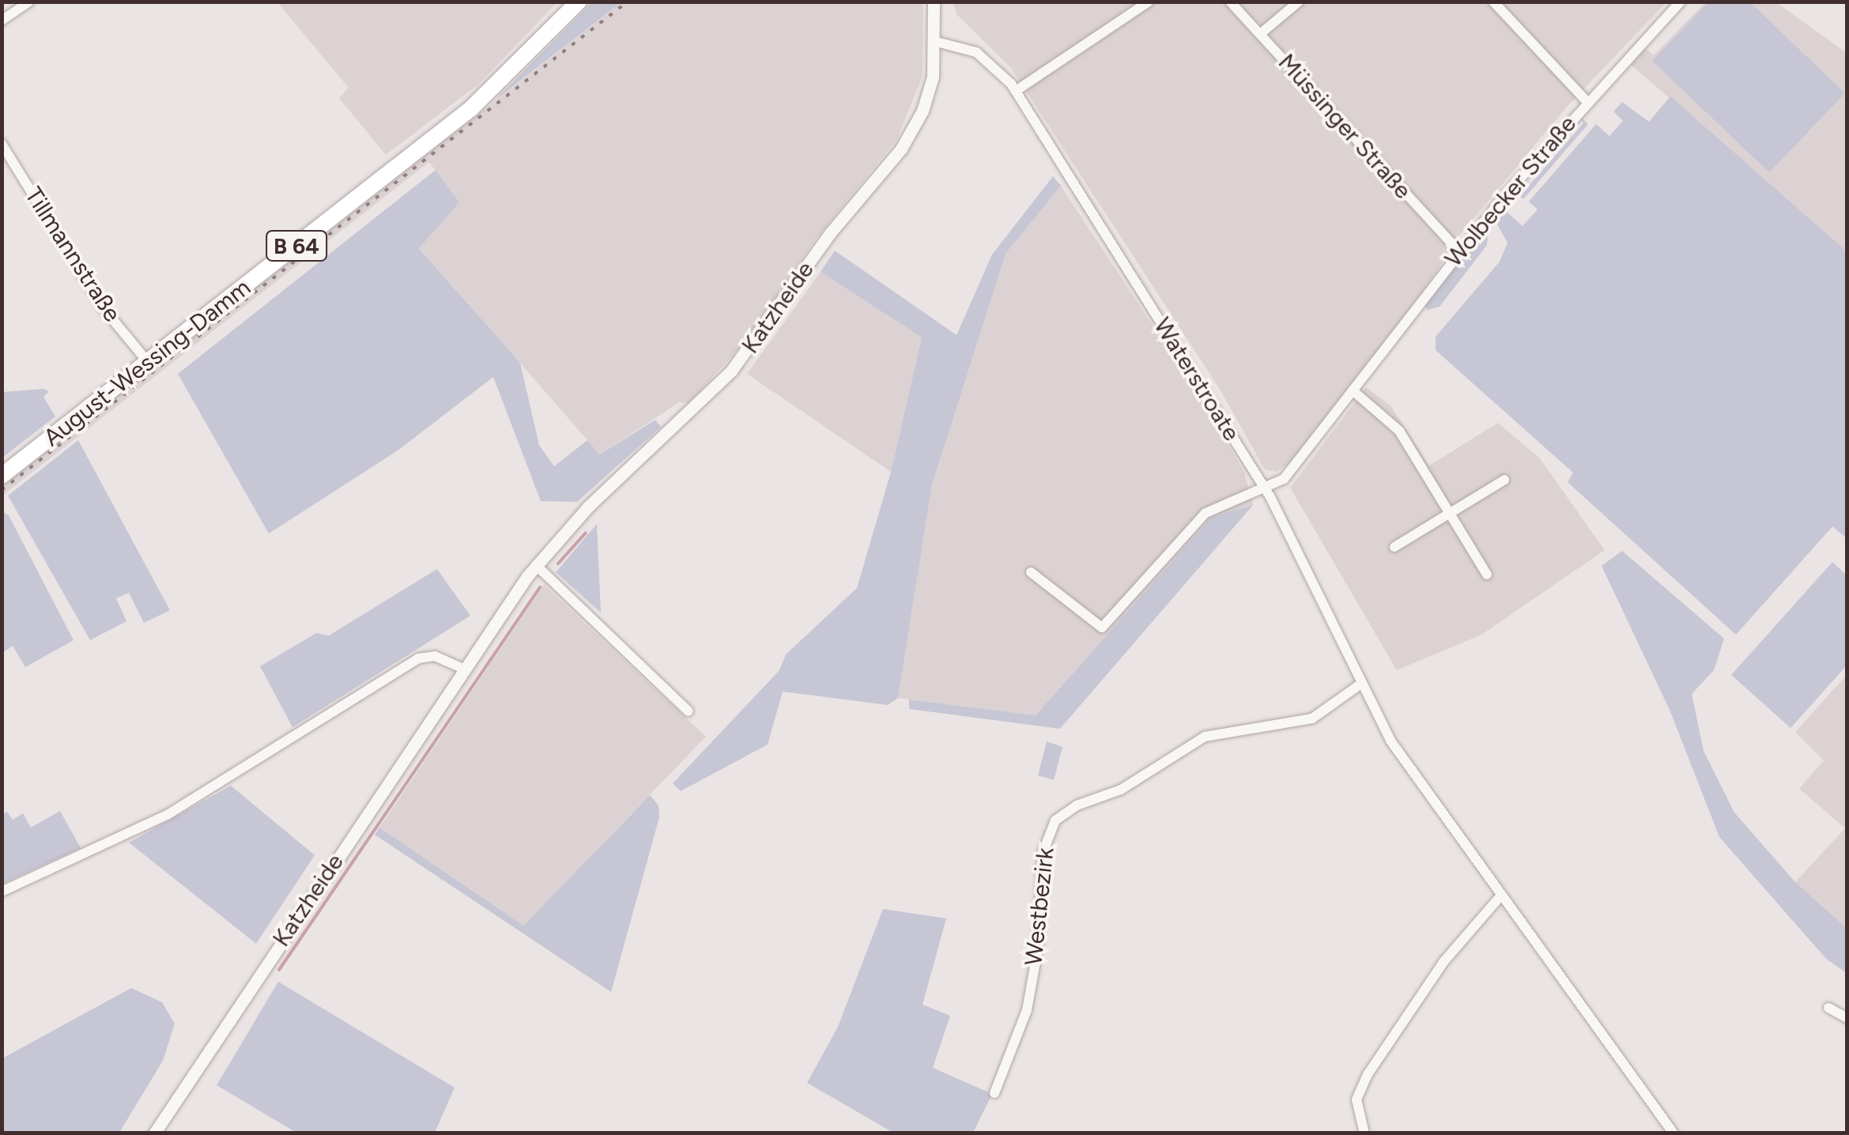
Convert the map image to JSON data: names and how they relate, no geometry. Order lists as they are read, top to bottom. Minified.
{"streets":{"main road":["B 64","August-Wessing-Damm"],"street":["Müssinger Straße","Wolbecker Straße","Tillmannstraße","Katzheide","Waterstroate","Westbezirk"]},"crossings":[["Müssinger Straße","Wolbecker Straße"],["Wolbecker Straße","Waterstroate"],["Tillmannstraße","August-Wessing-Damm"],["Katzheide","Waterstroate"]]}
